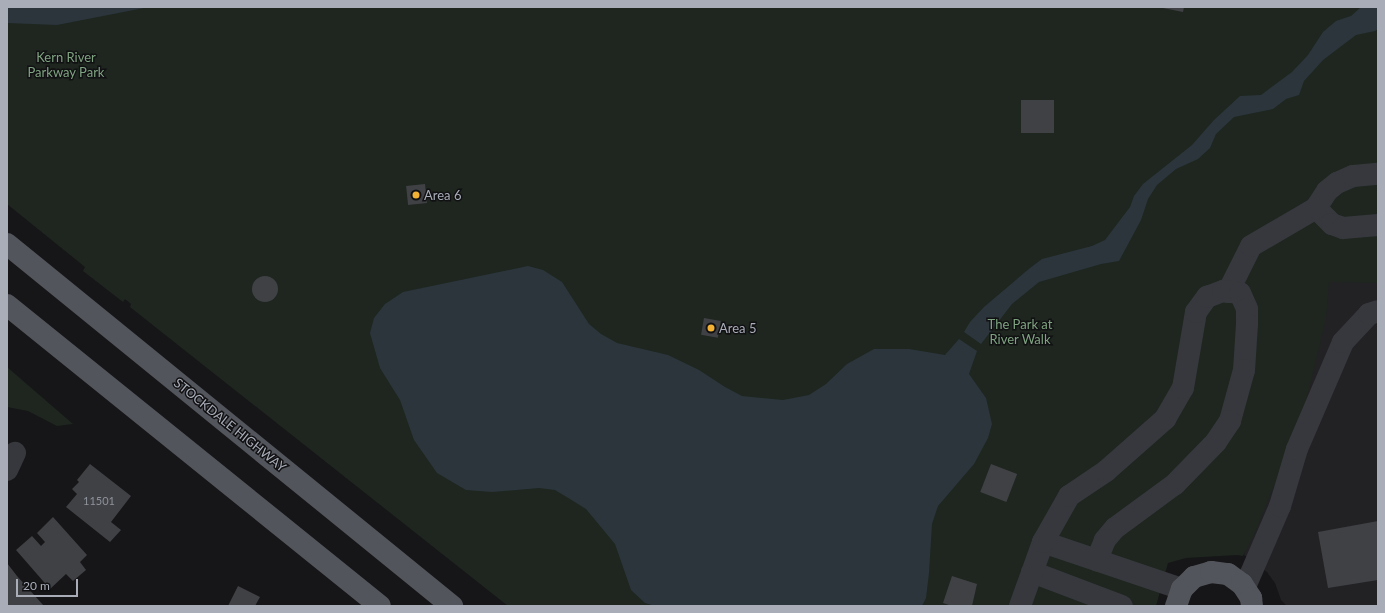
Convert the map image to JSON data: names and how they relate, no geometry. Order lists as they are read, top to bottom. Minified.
{"streets":{"main road":["STOCKDALE HIGHWAY"]},"parks":["Kern River Parkway Park","The Park at River Walk"],"places":["Area 6","Area 5"],"house_numbers":["11501"],"scale_bar":"20 m"}
